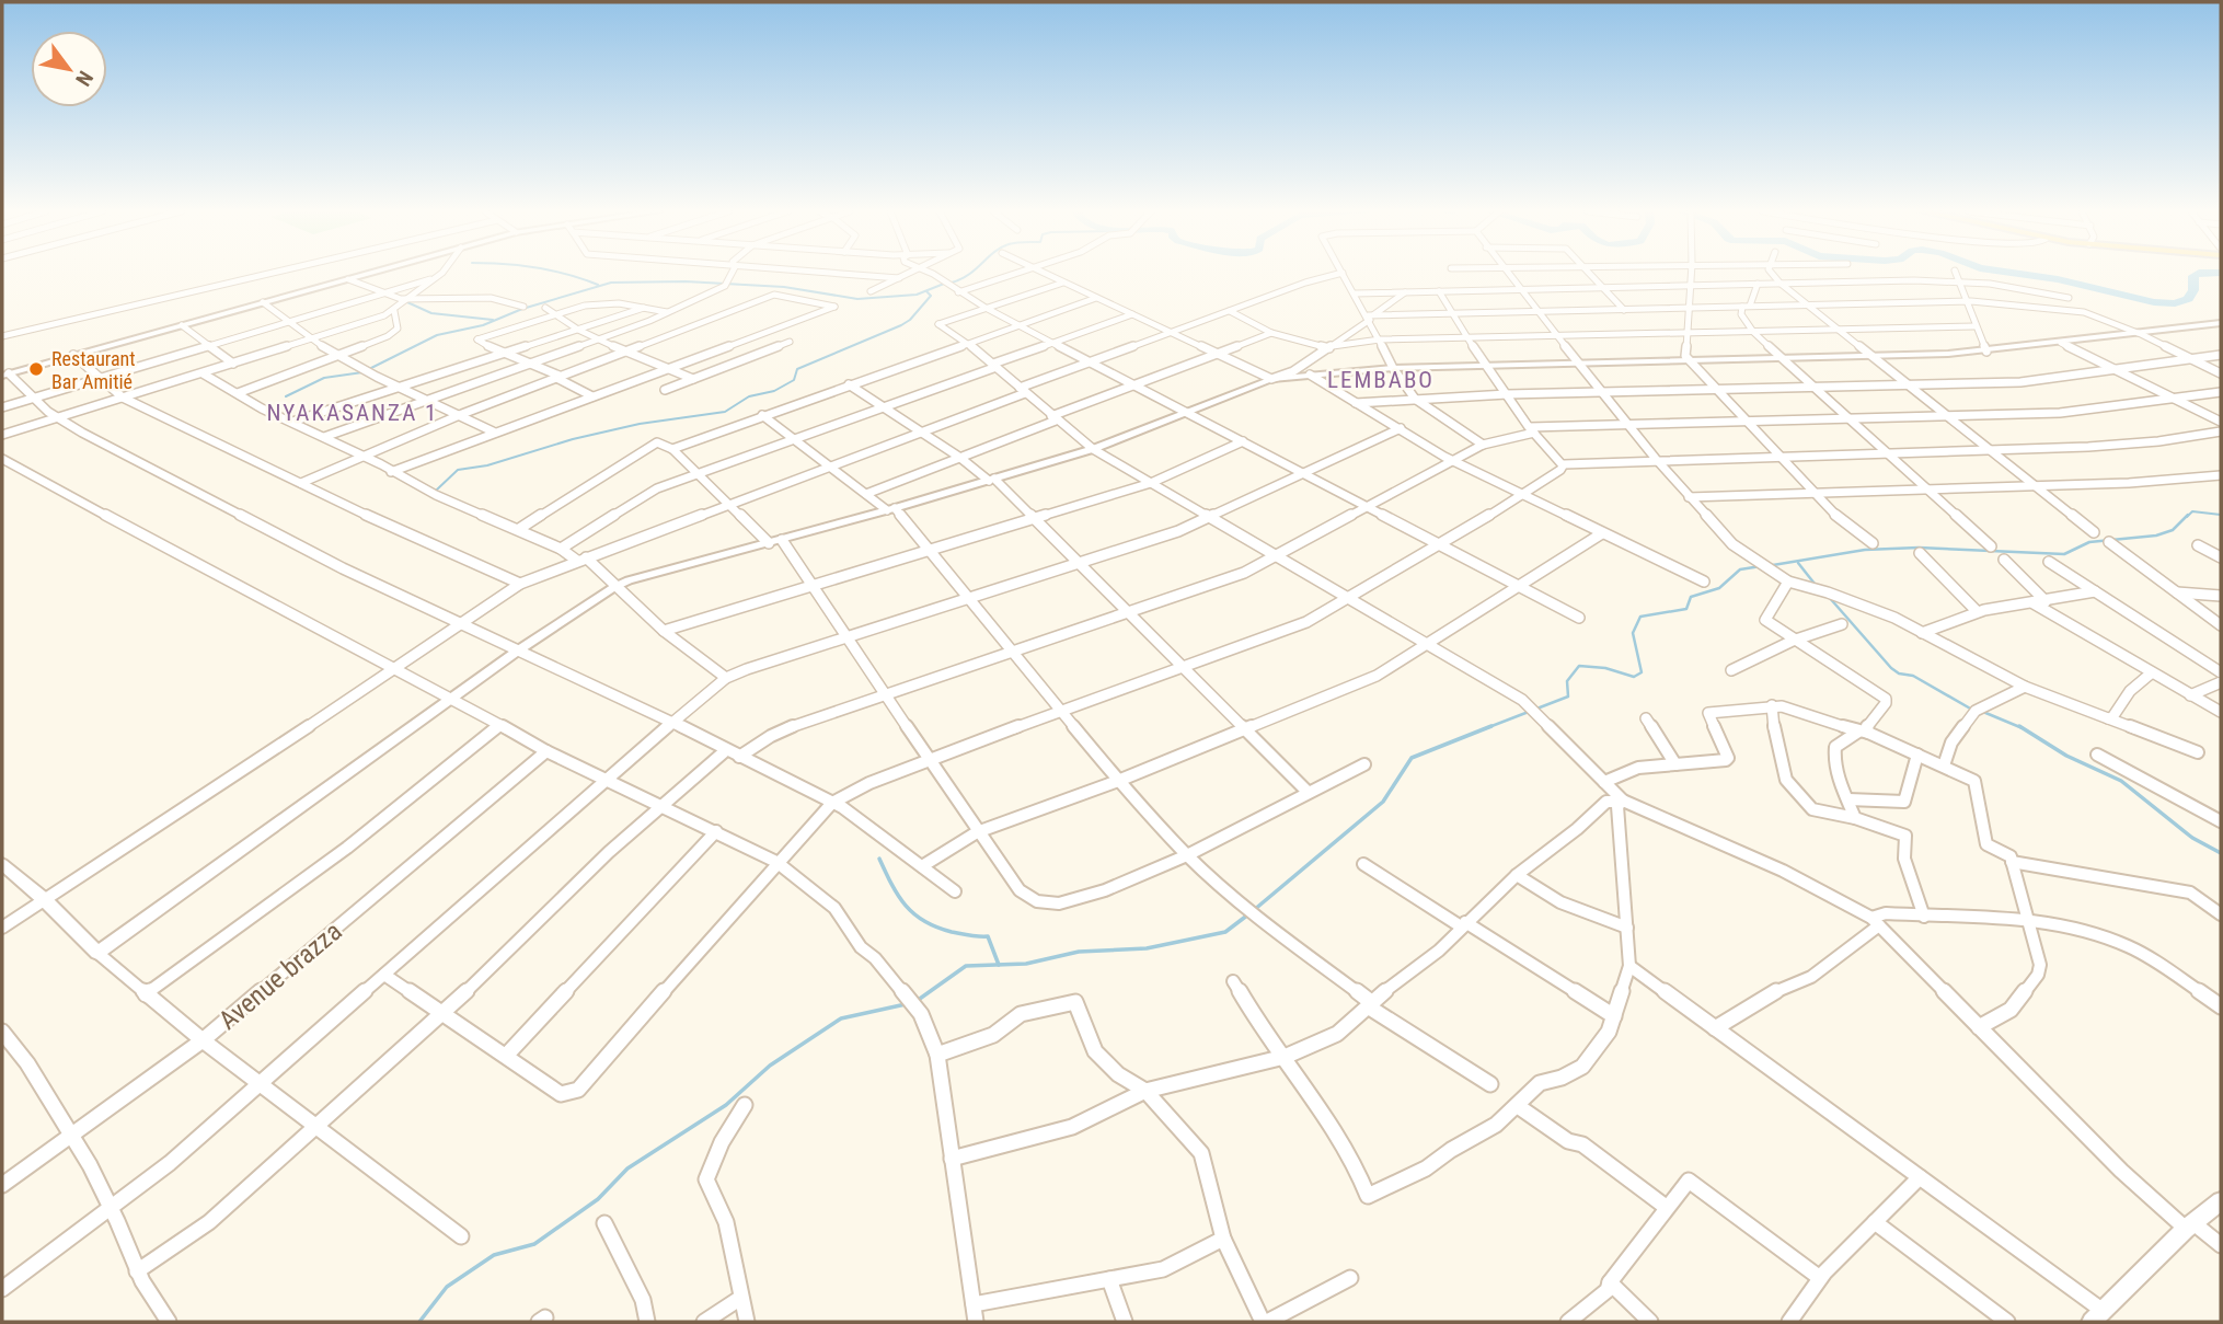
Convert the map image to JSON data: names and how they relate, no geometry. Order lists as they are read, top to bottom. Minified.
{"streets":{"street":["Avenue brazza"]},"districts":["LEMBABO","NYAKASANZA 1"],"places":["Restaurant Bar Amitié"],"north":"bottom right"}
